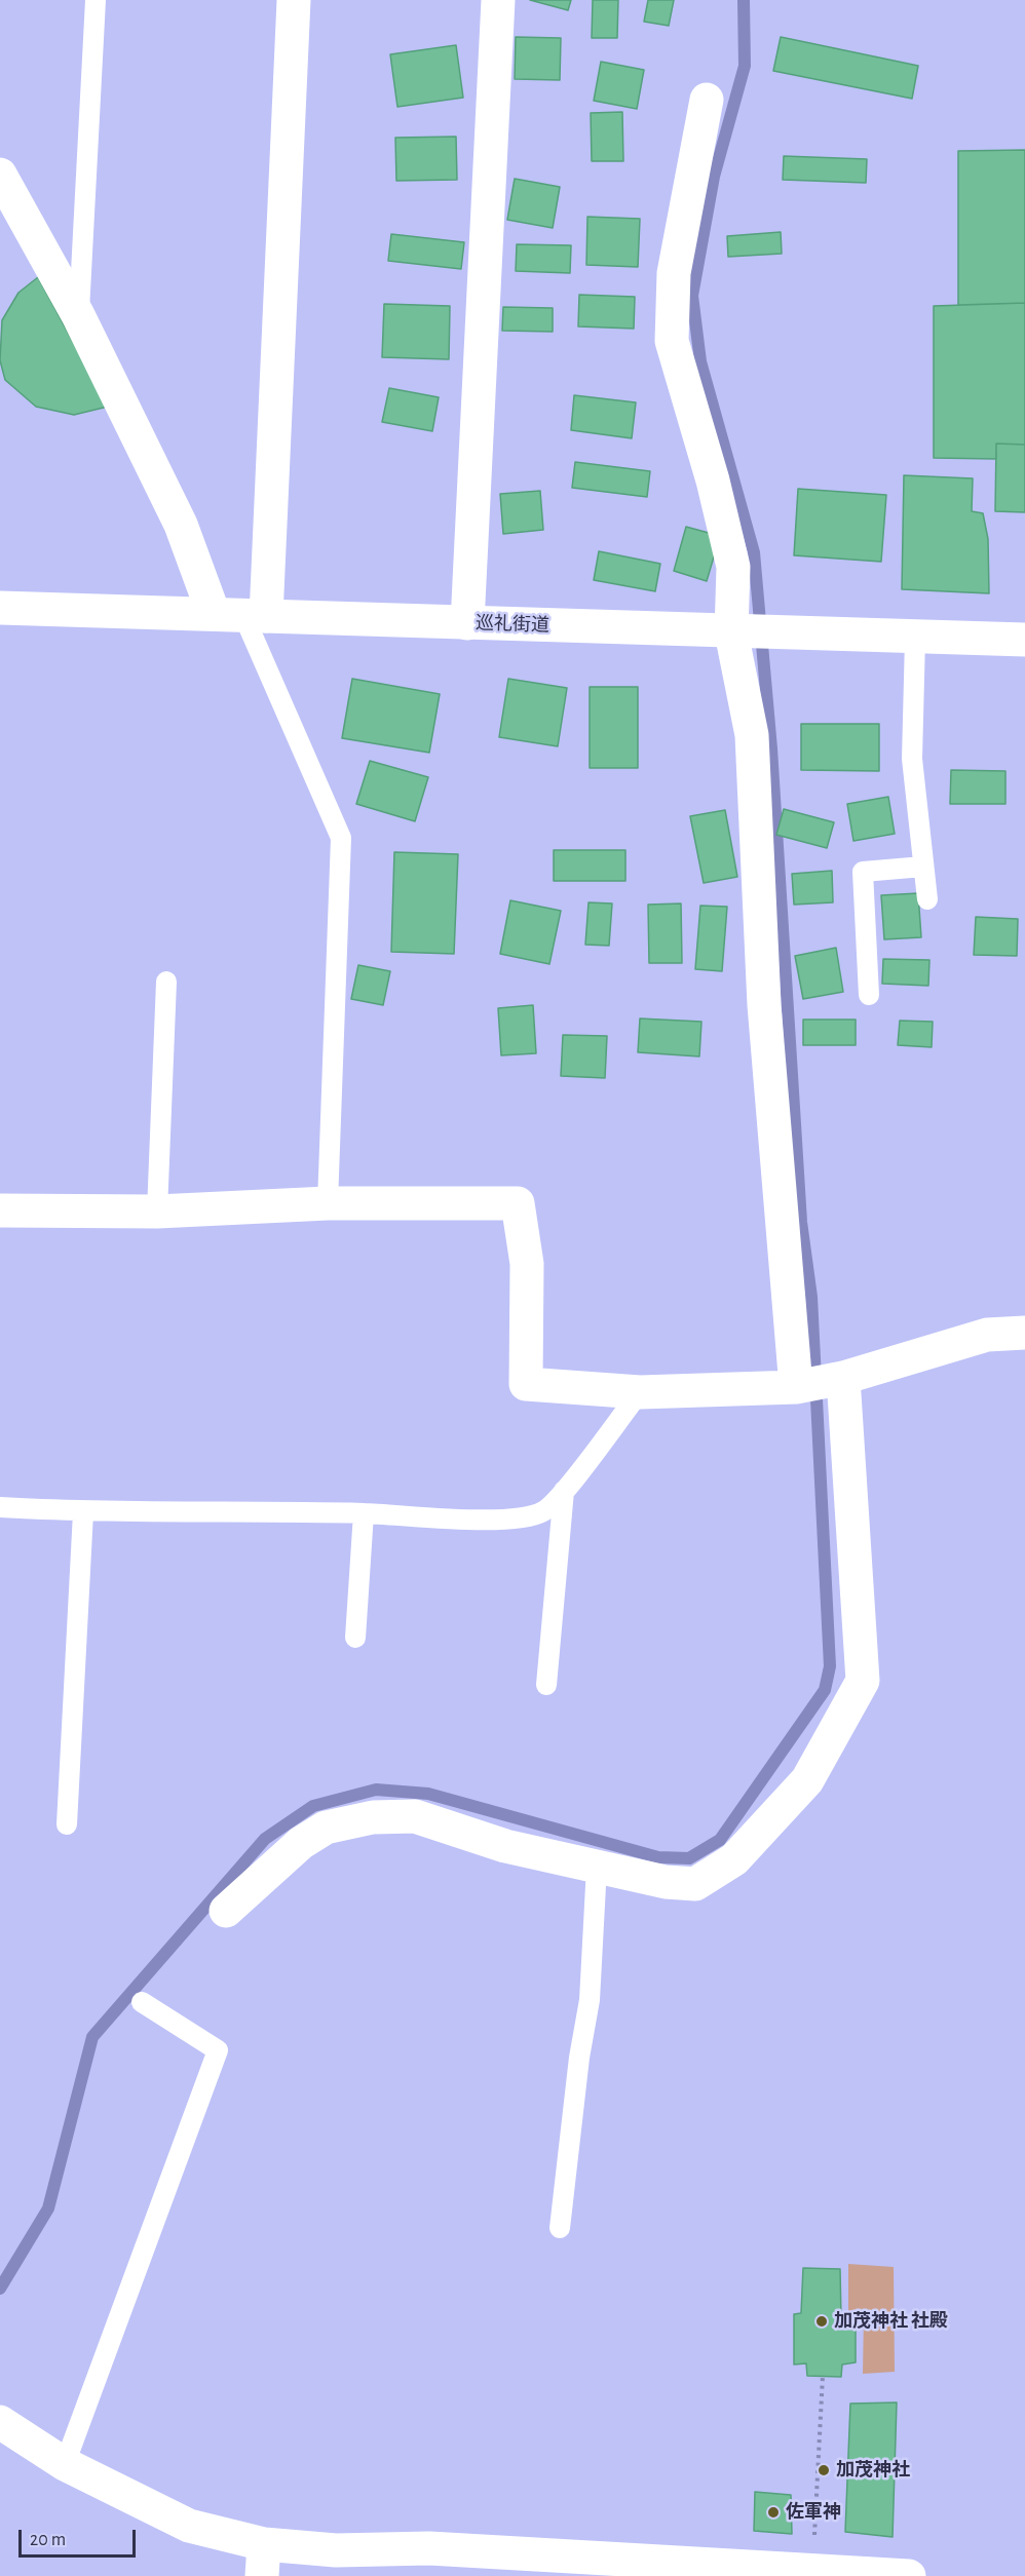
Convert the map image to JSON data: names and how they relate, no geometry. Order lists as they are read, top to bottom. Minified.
{"streets":{"street":["巡礼街道"]},"places":["加茂神社 社殿","加茂神社","佐軍神"],"scale_bar":"20 m"}
